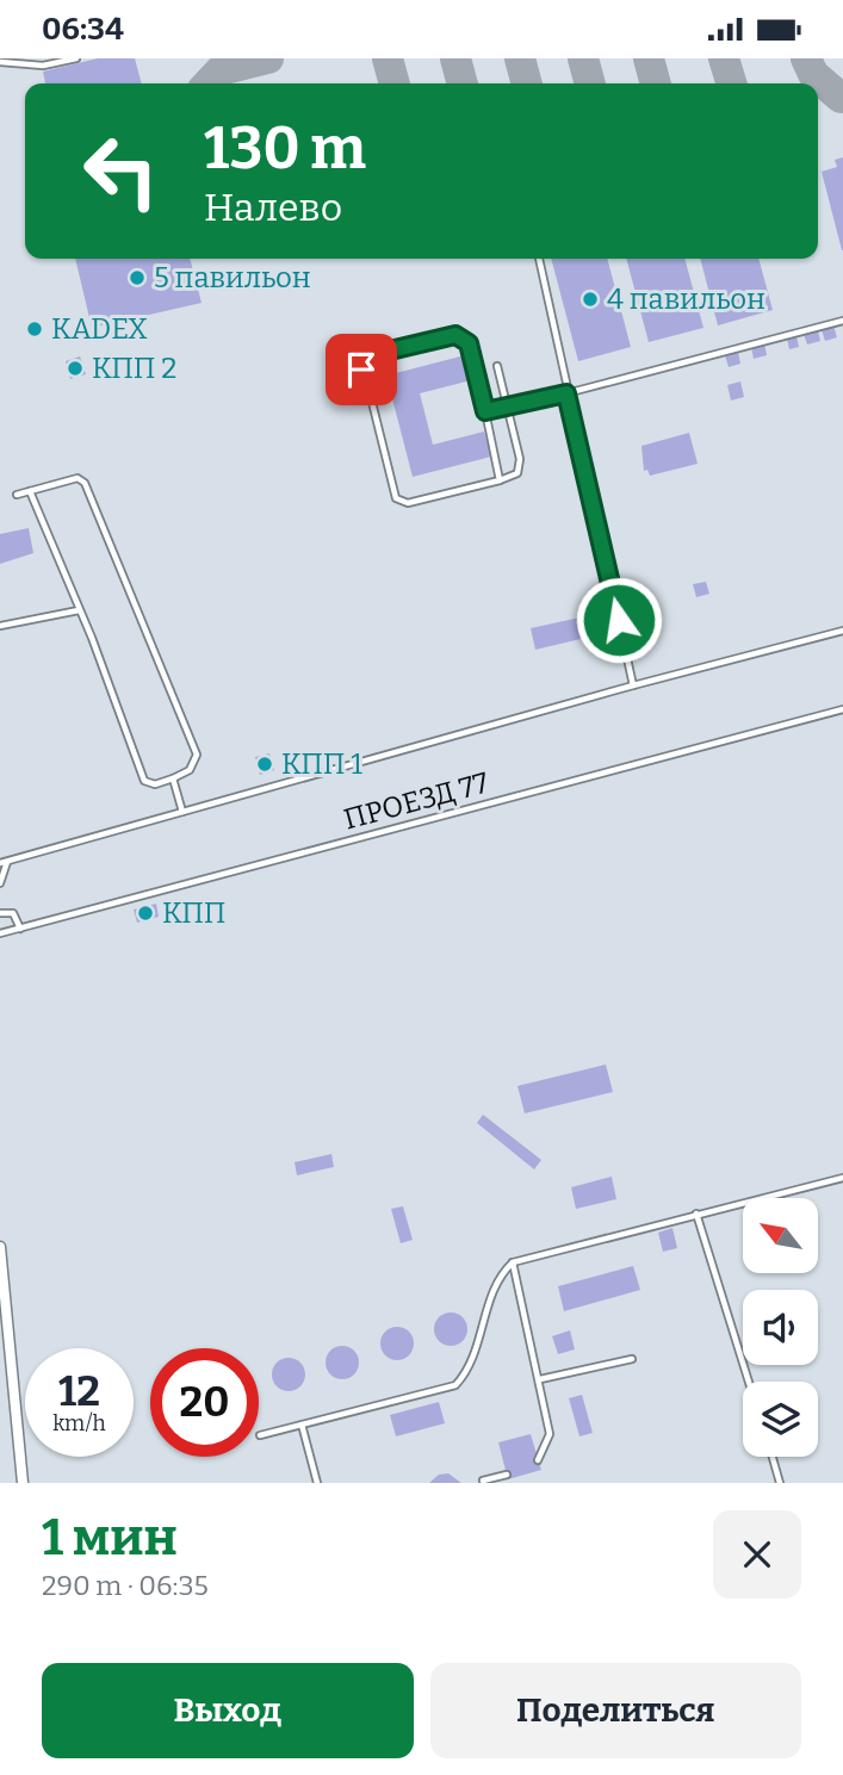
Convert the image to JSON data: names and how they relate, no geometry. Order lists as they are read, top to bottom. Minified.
{"streets":{"lane":["ПРОЕЗД 77"]},"places":["5 павильон","4 павильон","KADEX","КПП 2","КПП 1","КПП"],"north":"top left","page":{"status":"06:34","turn":["130 m","Налево"],"speed":"12 km/h","limit":"20","heading":["1 мин","290 m · 06:35"],"buttons":["Выход","Поделиться"]}}
